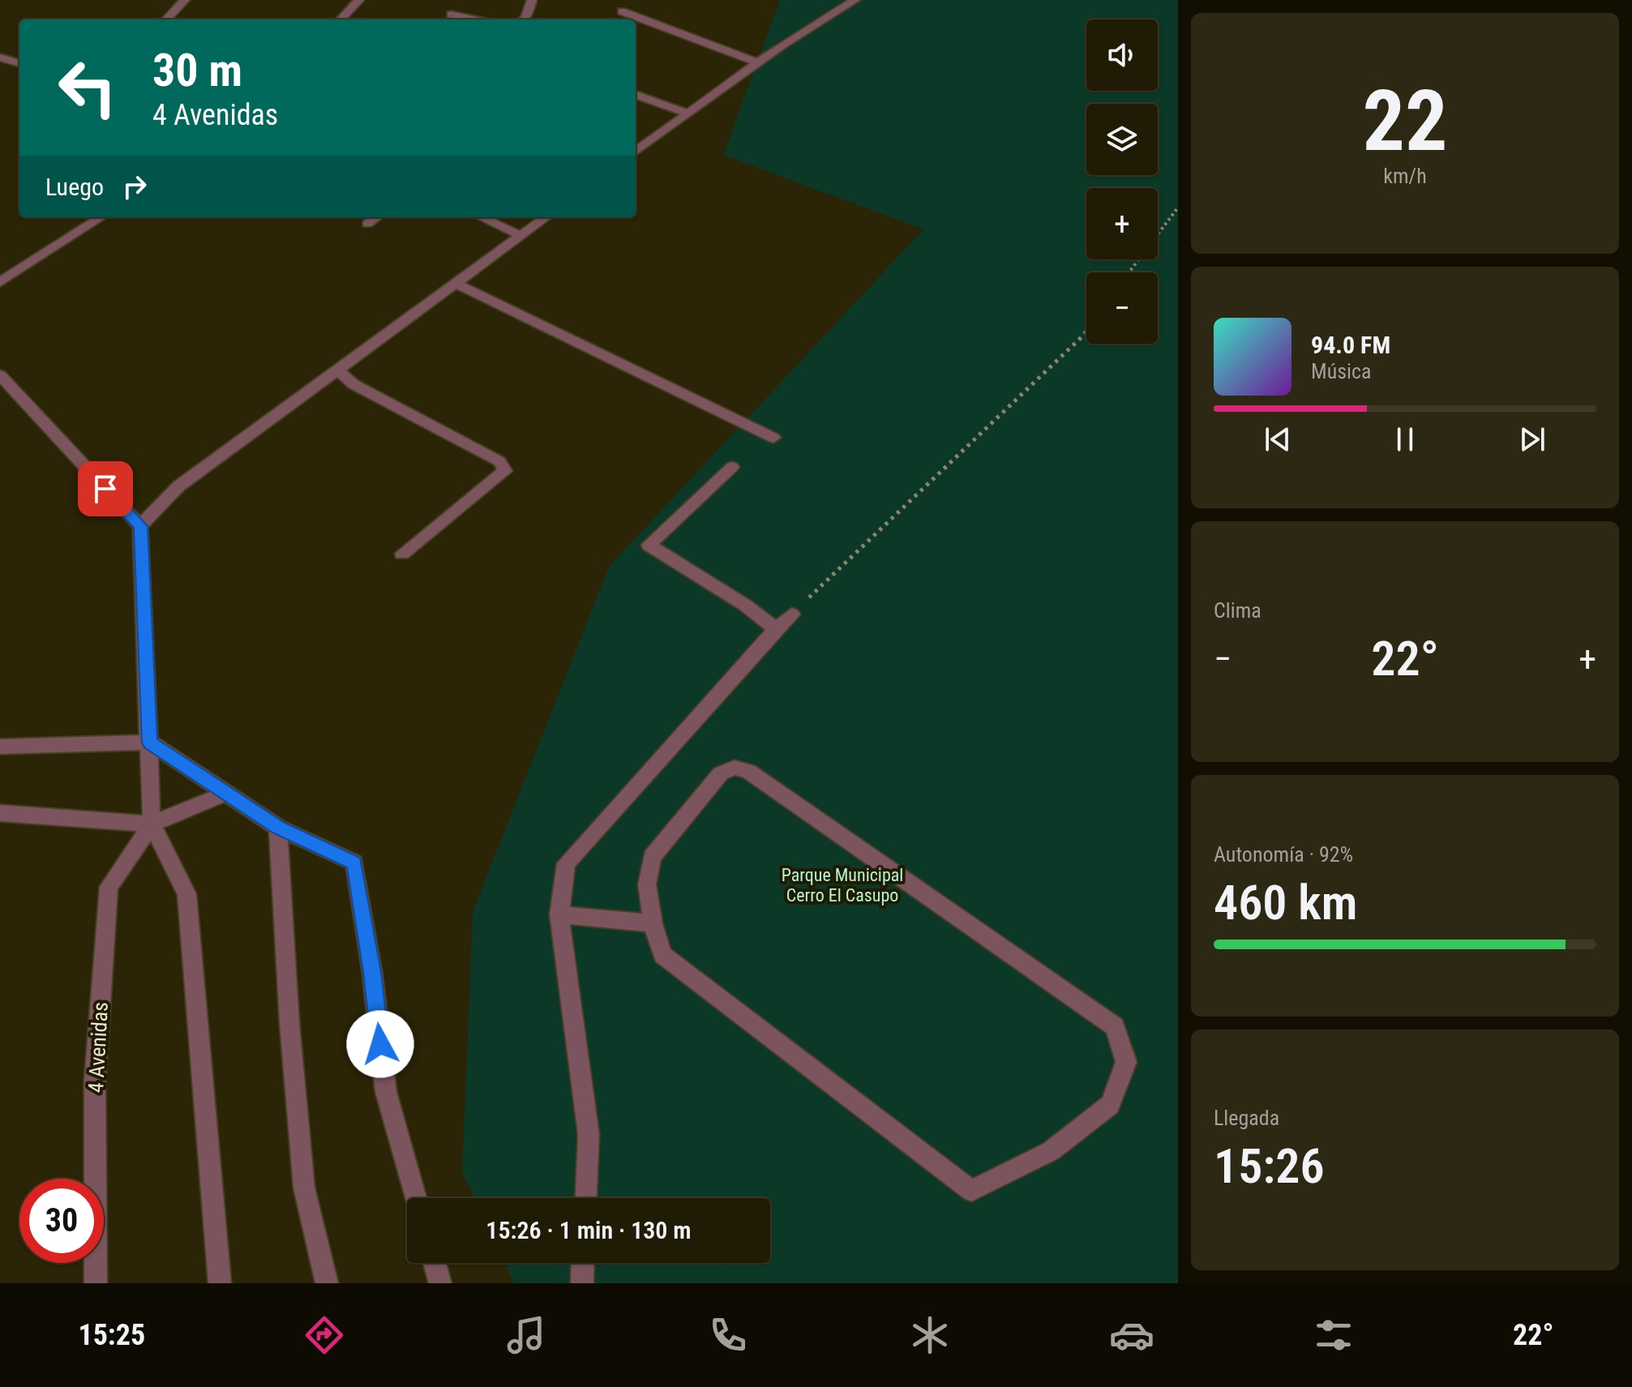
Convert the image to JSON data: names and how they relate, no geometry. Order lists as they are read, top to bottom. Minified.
{"streets":{"street":["4 Avenidas"]},"parks":["Parque Municipal Cerro El Casupo"],"page":{"tile":[["22","km/h"],"Clima",["Autonomía · 92%","460 km"],["Llegada","15:26"]],"map_buttons":["+","−"],"turn":["30 m","4 Avenidas"],"then":"Luego","song":["94.0 FM","Música"],"heat":["−","22°","+"],"limit":"30","trip":"15:26 · 1 min · 130 m","tabs":["15:25","22°"]}}
